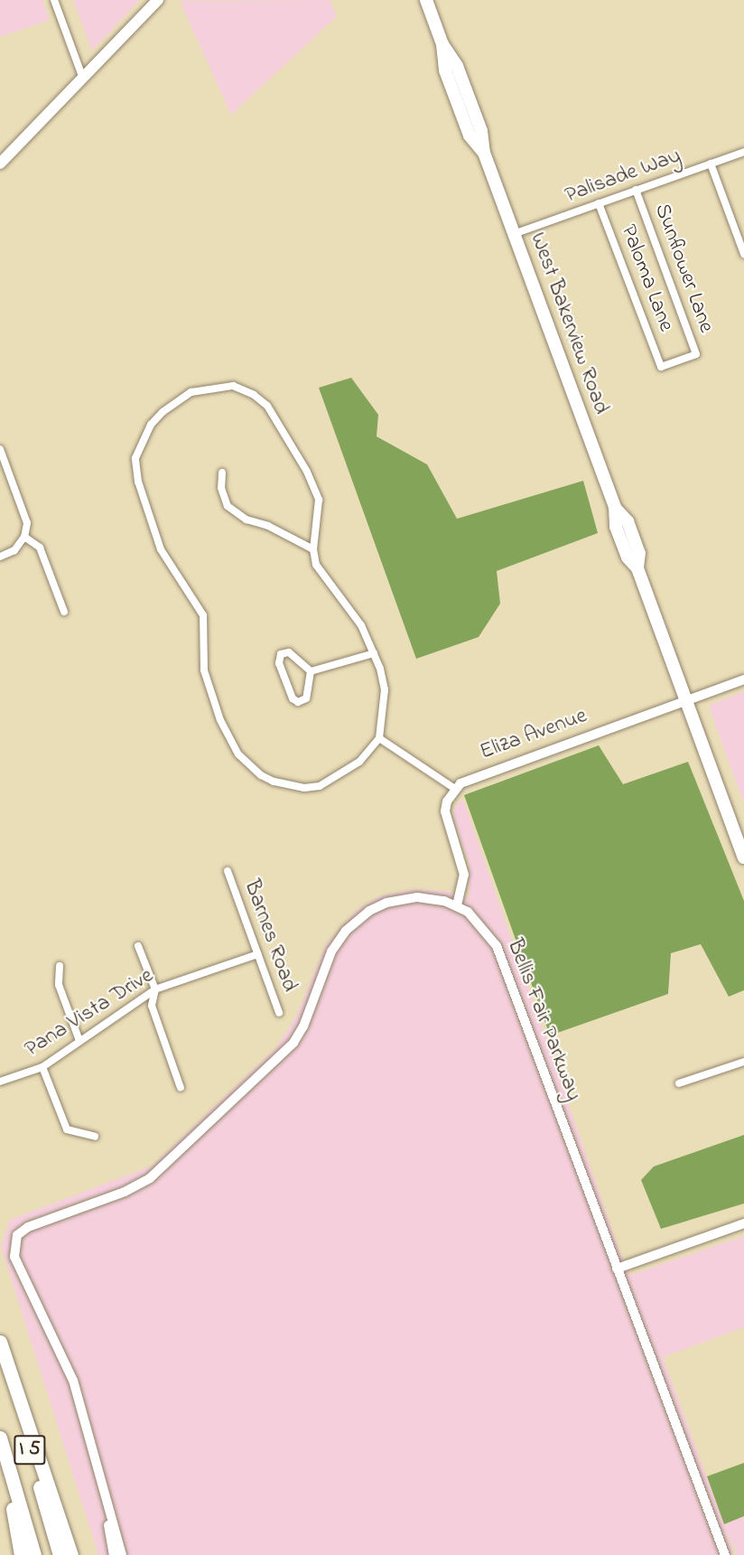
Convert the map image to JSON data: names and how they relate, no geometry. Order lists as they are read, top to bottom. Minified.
{"streets":{"highway":["I 5"],"main road":["West Bakerview Road"],"street":["Palisade Way","Sunflower Lane","Paloma Lane","Eliza Avenue","Barnes Road","Pana Vista Drive","Bellis Fair Parkway"]},"crossings":[["Palisade Way","Sunflower Lane"],["Palisade Way","Paloma Lane"],["Palisade Way","West Bakerview Road"],["Sunflower Lane","Paloma Lane"],["West Bakerview Road","Eliza Avenue"],["Barnes Road","Pana Vista Drive"]]}
